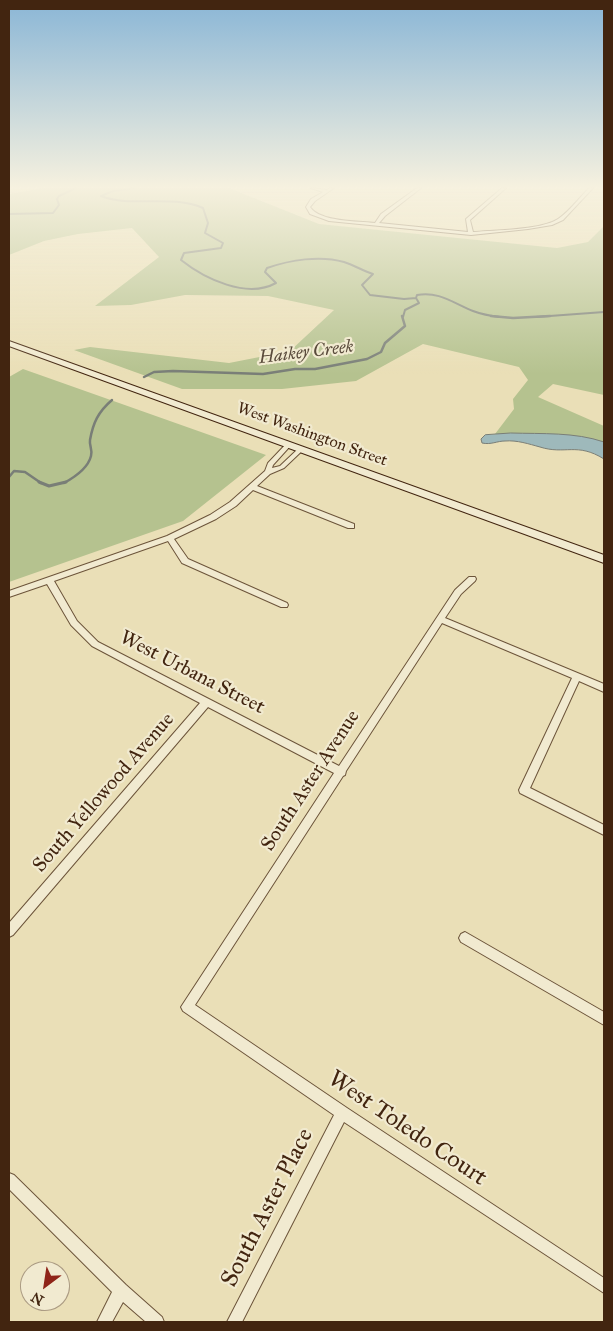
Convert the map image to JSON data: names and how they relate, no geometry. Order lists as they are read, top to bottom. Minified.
{"streets":{"main road":["West Washington Street"],"street":["West Urbana Street","South Aster Avenue","South Yellowood Avenue","West Toledo Court","South Aster Place"]},"crossings":[["West Urbana Street","South Aster Avenue"],["West Urbana Street","South Yellowood Avenue"],["South Aster Avenue","West Toledo Court"],["West Toledo Court","South Aster Place"]],"water":["Haikey Creek"],"north":"bottom left"}
